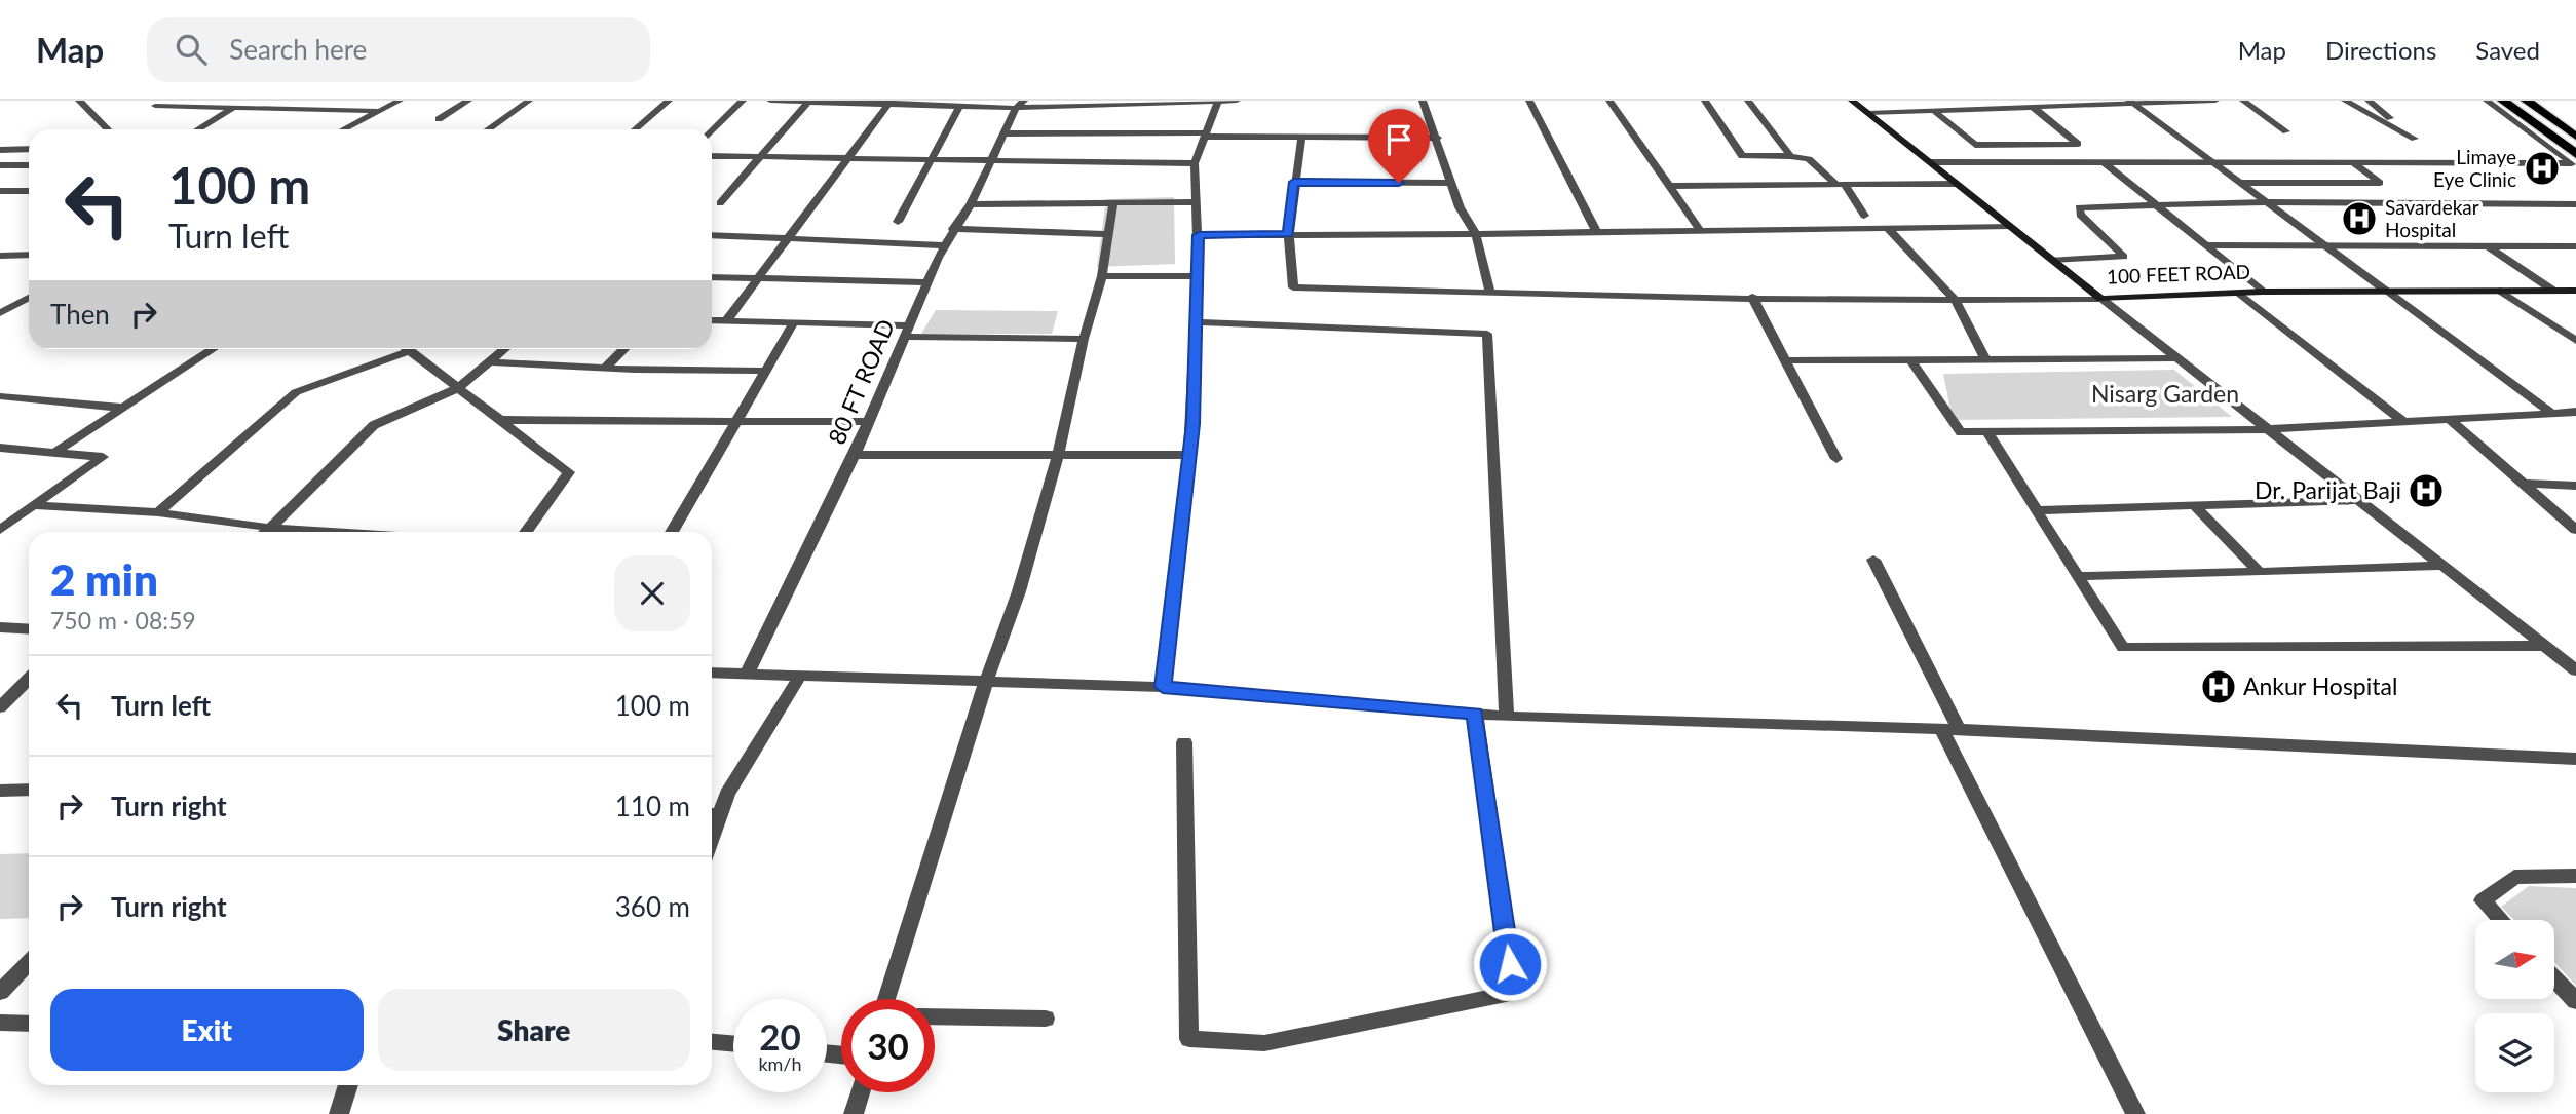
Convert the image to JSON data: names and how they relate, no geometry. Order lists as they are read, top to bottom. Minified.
{"streets":{"main road":["100 FEET ROAD"],"street":["80 FT ROAD"]},"parks":["Nisarg Garden"],"places":{"hospital":["Limaye Eye Clinic","Savardekar Hospital","Dr. Parijat Baji","Ankur Hospital"]},"north":"right","page":{"header":"Map","search":"Search here","nav":["Map","Directions","Saved"],"turn":["100 m","Turn left"],"then":"Then","heading":["2 min","750 m · 08:59"],"list":[{"name":"Turn left","value":"100 m"},{"name":"Turn right","value":"110 m"},{"name":"Turn right","value":"360 m"}],"buttons":["Exit","Share"],"speed":"20 km/h","limit":"30"}}
